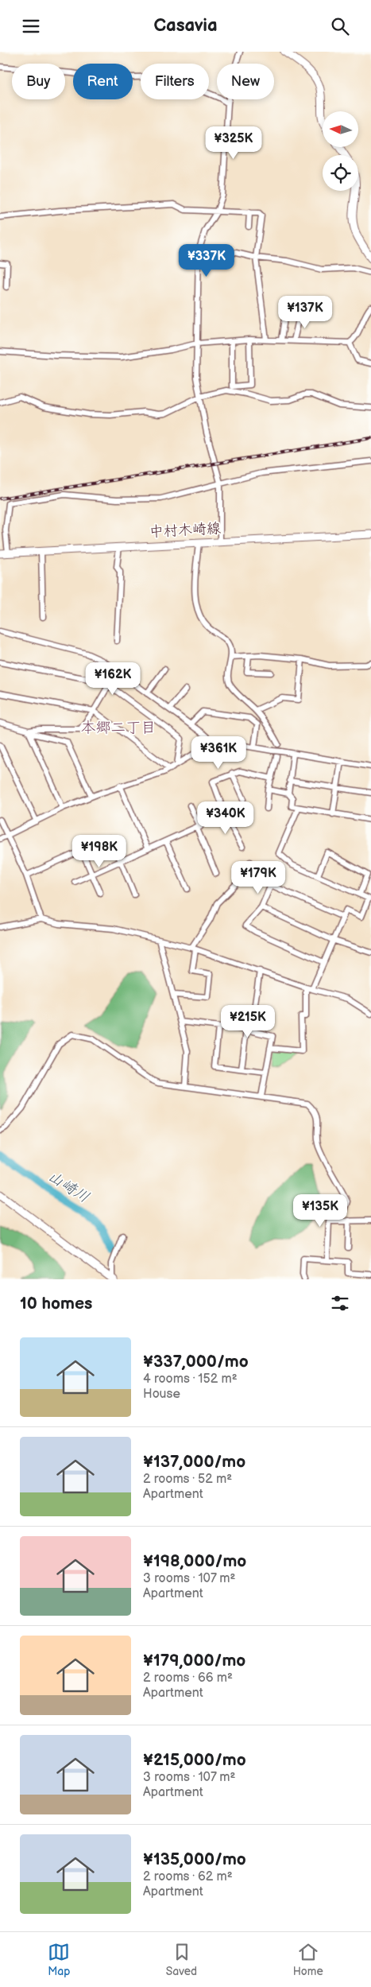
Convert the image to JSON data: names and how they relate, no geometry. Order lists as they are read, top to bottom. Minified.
{"streets":{"main road":["中村木崎線"]},"districts":["本郷二丁目"],"water":["山崎川"],"north":"left","page":{"header":"Casavia","chip":["Buy","Rent","Filters","New"],"price":["¥325K","¥337K","¥137K","¥162K","¥361K","¥340K","¥198K","¥179K","¥215K","¥135K"],"heading":"10 homes","list":[{"name":"¥337,000/mo","note":"4 rooms · 152 m² · House"},{"name":"¥137,000/mo","note":"2 rooms · 52 m² · Apartment"},{"name":"¥198,000/mo","note":"3 rooms · 107 m² · Apartment"},{"name":"¥179,000/mo","note":"2 rooms · 66 m² · Apartment"},{"name":"¥215,000/mo","note":"3 rooms · 107 m² · Apartment"},{"name":"¥135,000/mo","note":"2 rooms · 62 m² · Apartment"}],"tabs":["Map","Saved","Home"]}}
